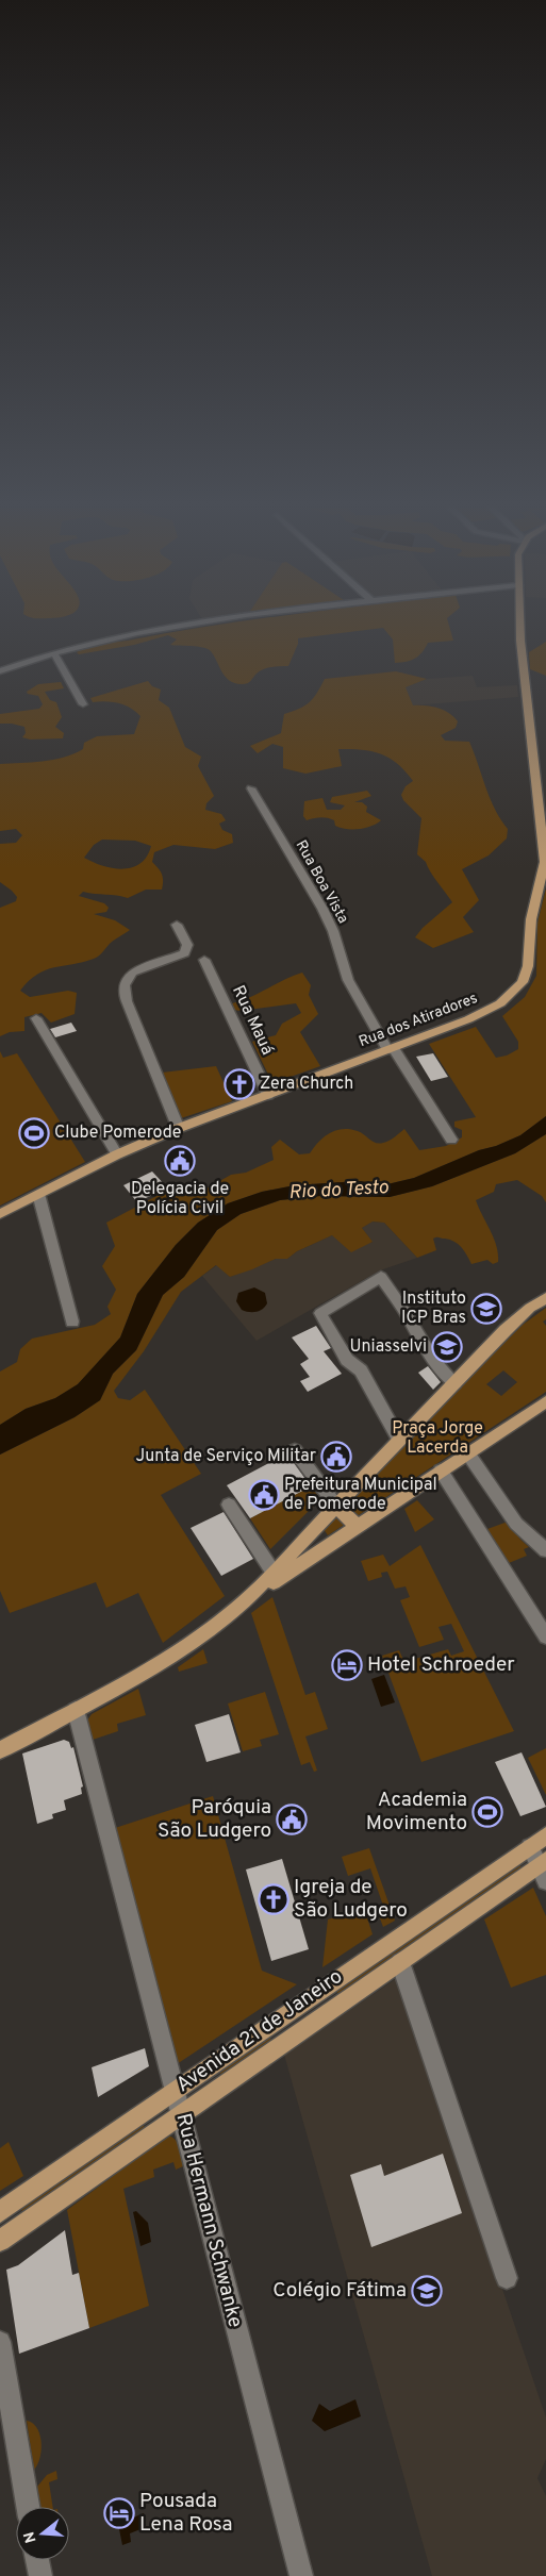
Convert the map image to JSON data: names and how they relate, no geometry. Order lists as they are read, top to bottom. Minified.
{"streets":{"main road":["Rua dos Atiradores","Avenida 21 de Janeiro"],"street":["Rua Boa Vista","Rua Mauá","Rua Hermann Schwanke"]},"crossings":[["Rua Boa Vista","Rua dos Atiradores"],["Rua Mauá","Rua dos Atiradores"],["Avenida 21 de Janeiro","Rua Hermann Schwanke"]],"water":["Rio do Testo"],"parks":["Praça Jorge Lacerda"],"places":{"church":["Zera Church","Igreja de São Ludgero"],"sports":["Clube Pomerode","Academia Movimento"],"public building":["Delegacia de Polícia Civil","Junta de Serviço Militar","Prefeitura Municipal de Pomerode","Paróquia São Ludgero"],"school or university":["Instituto ICP Bras","Uniasselvi","Colégio Fátima"],"hotel":["Hotel Schroeder","Pousada Lena Rosa"]},"north":"left"}
